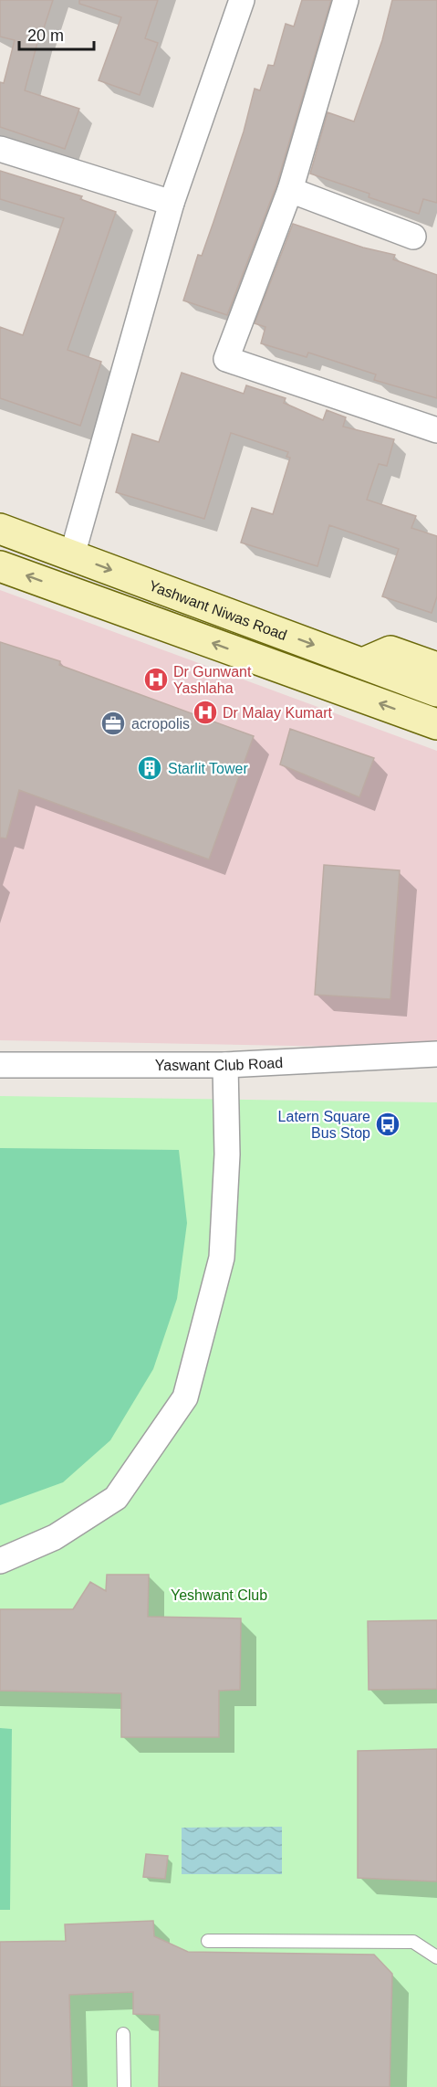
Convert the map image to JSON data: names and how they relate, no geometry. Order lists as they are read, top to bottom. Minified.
{"streets":{"main road":["Yashwant Niwas Road"],"street":["Yaswant Club Road"]},"parks":["Yeshwant Club"],"places":{"hospital":["Dr Gunwant Yashlaha","Dr Malay Kumart"],"office":["acropolis"],"building":["Starlit Tower"],"bus stop":["Latern Square Bus Stop"]},"scale_bar":"20 m"}
